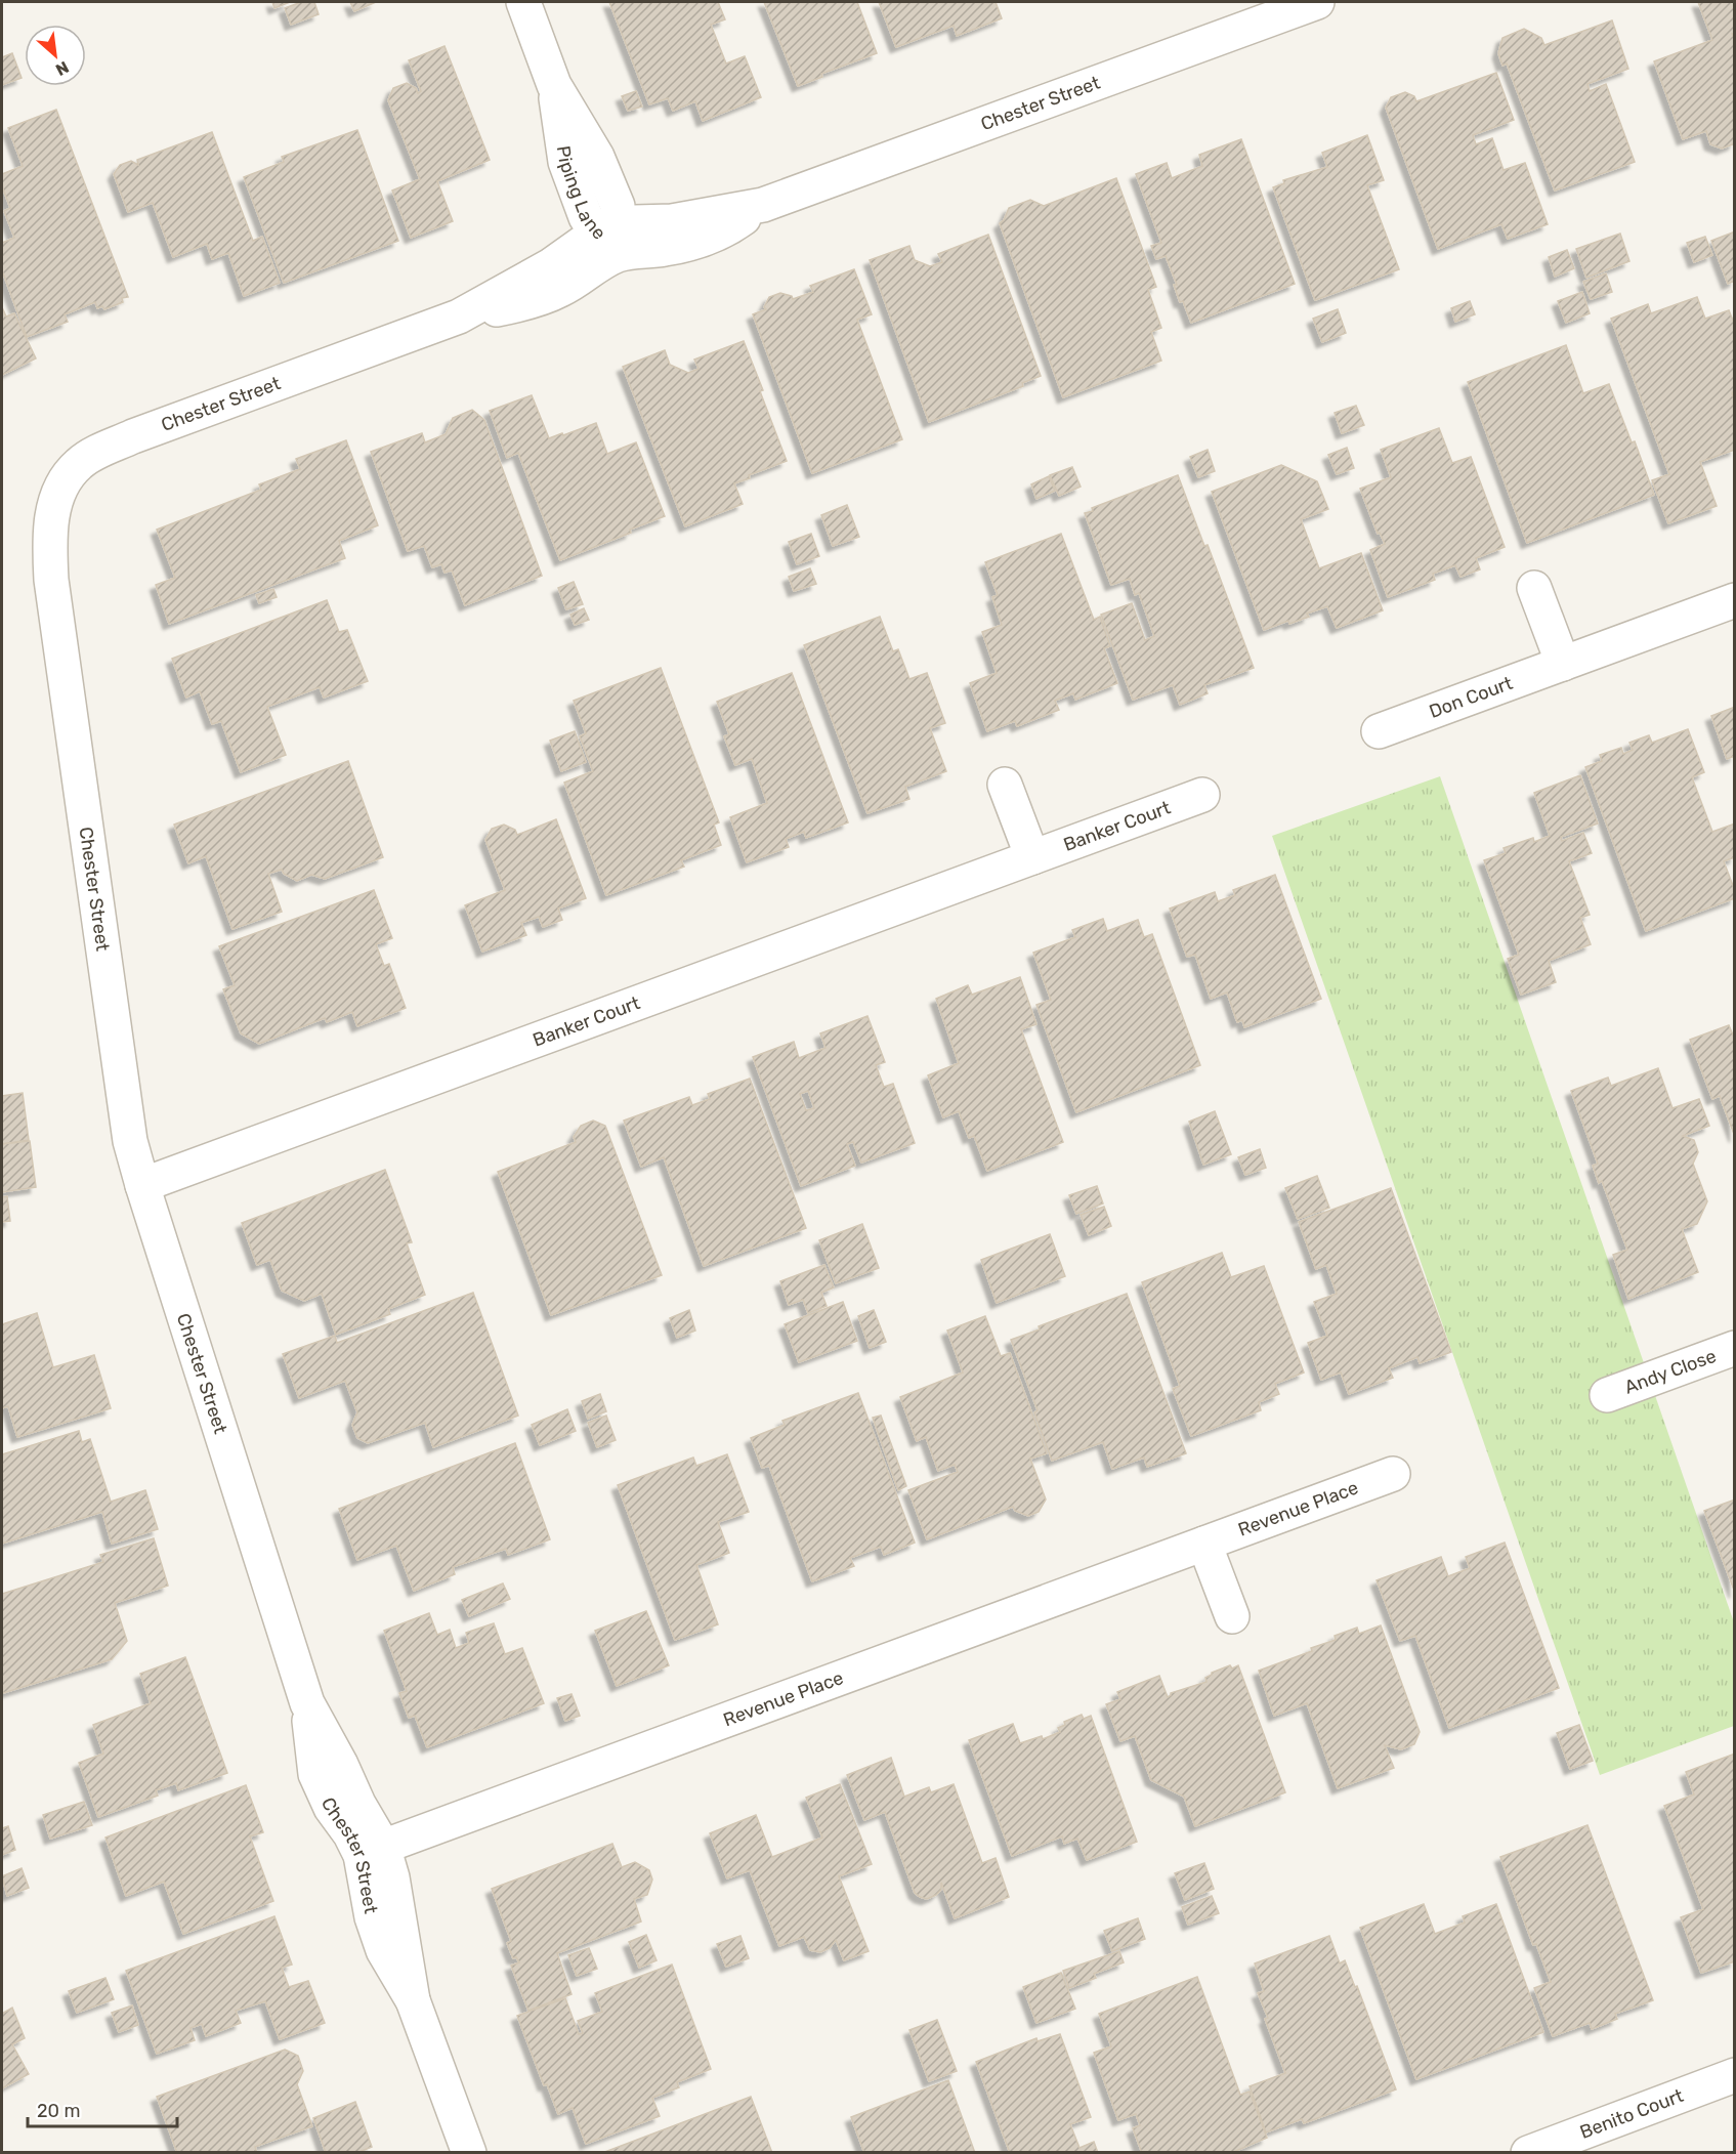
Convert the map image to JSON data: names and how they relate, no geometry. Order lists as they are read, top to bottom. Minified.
{"streets":{"street":["Chester Street","Piping Lane","Don Court","Banker Court","Andy Close","Revenue Place","Benito Court"]},"crossings":[["Chester Street","Piping Lane"],["Chester Street","Banker Court"],["Chester Street","Revenue Place"]],"scale_bar":"20 m","north":"bottom right"}
